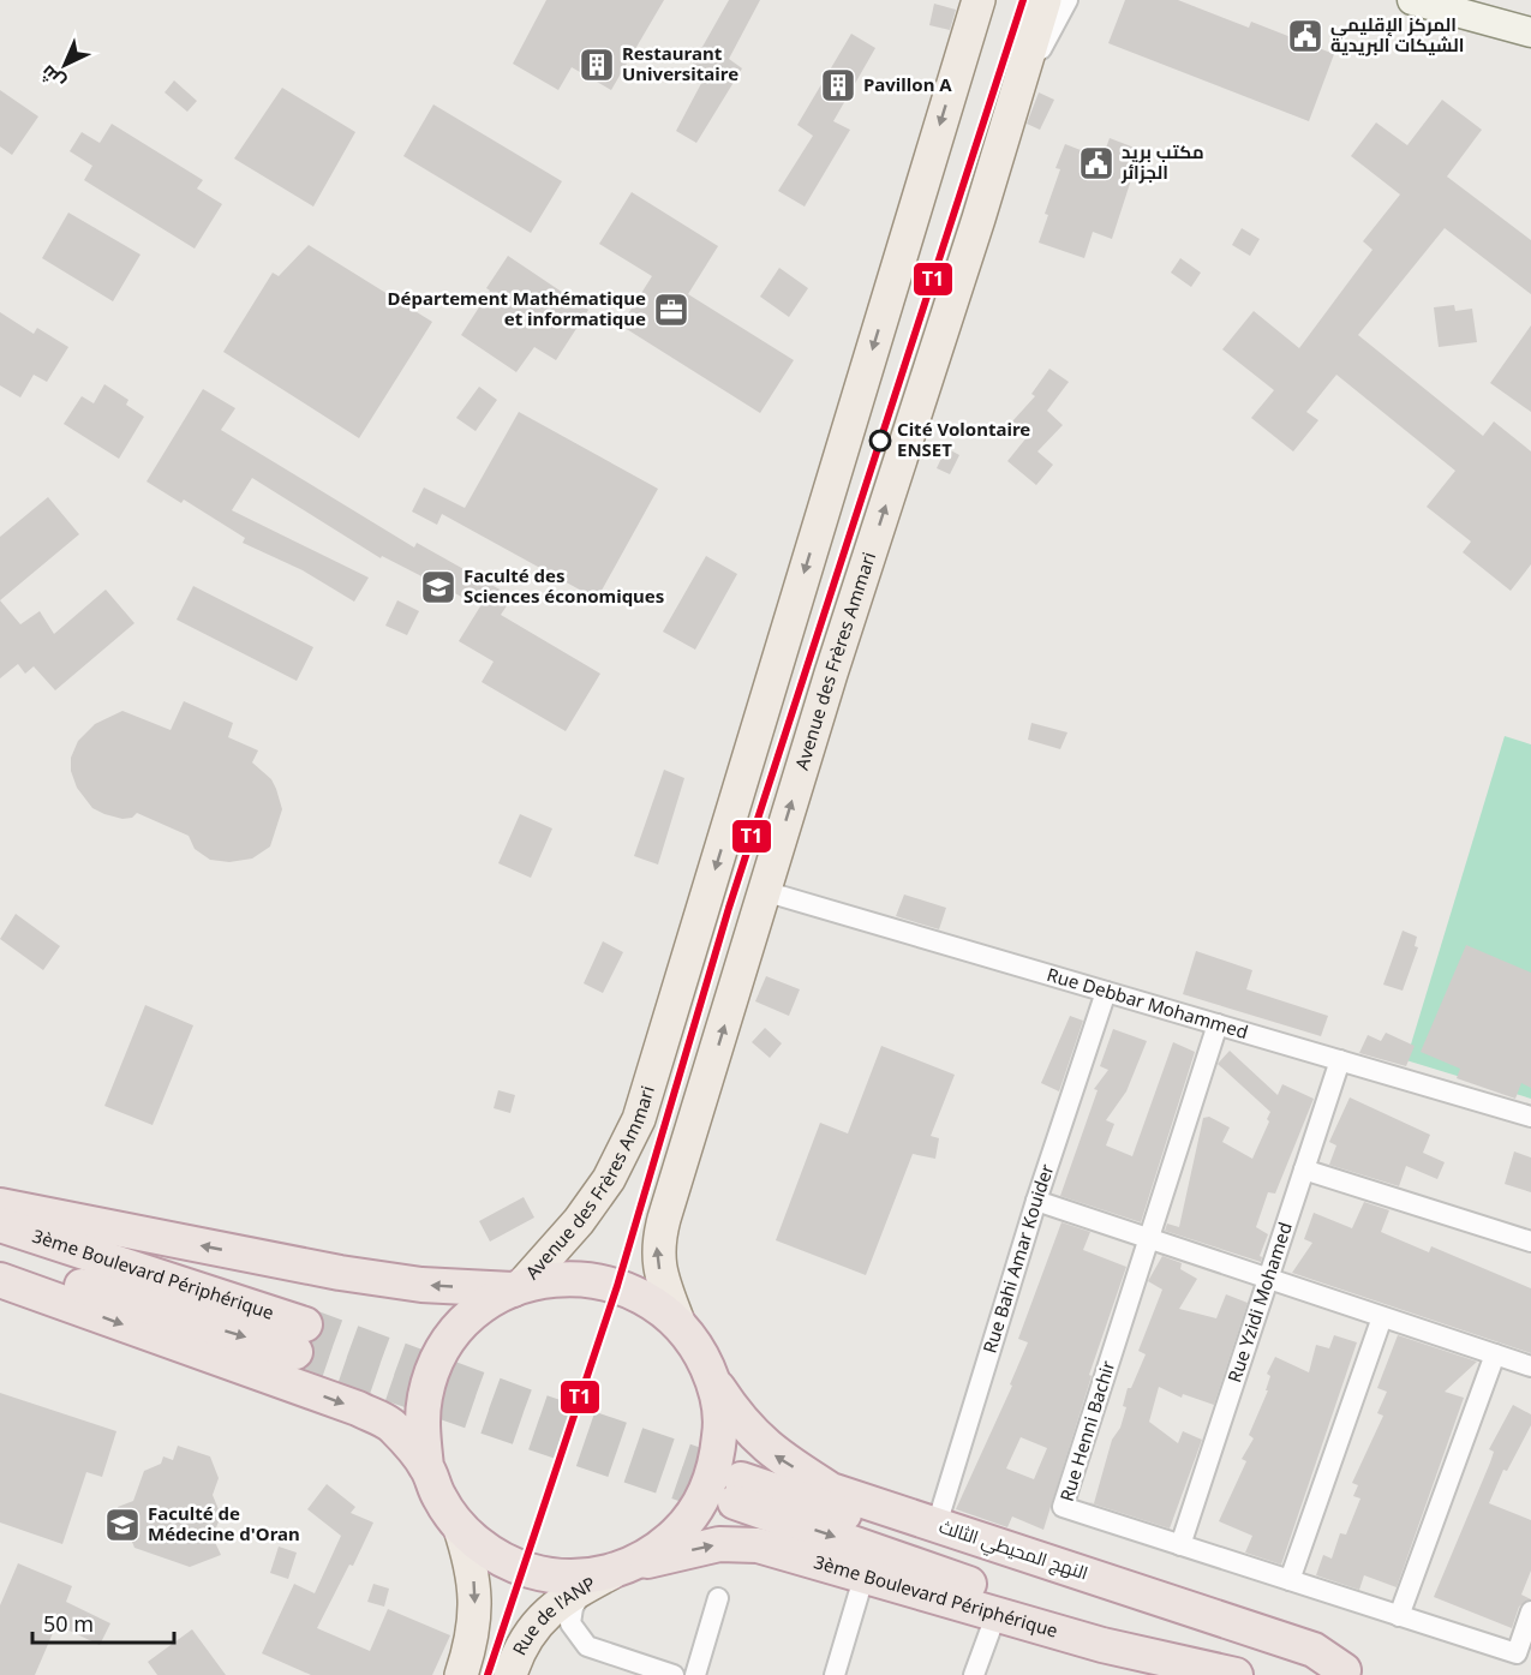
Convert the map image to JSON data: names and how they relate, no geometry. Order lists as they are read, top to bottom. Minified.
{"streets":{"highway":["3ème Boulevard Périphérique","النهج المحيطي الثالث"],"main road":["Avenue des Frères Ammari","Rue de l'ANP"],"street":["Rue Debbar Mohammed","Rue Bahi Amar Kouider","Rue Yzidi Mohamed","Rue Henni Bachir"]},"crossings":[["Avenue des Frères Ammari","Rue Debbar Mohammed"],["Rue Debbar Mohammed","Rue Bahi Amar Kouider"],["Rue Debbar Mohammed","Rue Yzidi Mohamed"],["Rue Debbar Mohammed","Rue Henni Bachir"],["Rue Bahi Amar Kouider","النهج المحيطي الثالث"],["3ème Boulevard Périphérique","Rue de l'ANP"],["Rue Yzidi Mohamed","Rue Henni Bachir"]],"one_way":["النهج المحيطي الثالث"],"places":{"public building":["المركز الإقليمي الشيكات البريدية","مكتب بريد الجزائر"],"building":["Restaurant Universitaire","Pavillon A"],"office":["Département Mathématique et informatique"],"other":["Cité Volontaire ENSET"],"school or university":["Faculté des Sciences économiques","Faculté de Médecine d'Oran"]},"lines":["transit line T1"],"scale_bar":"50 m","north":"bottom left"}
